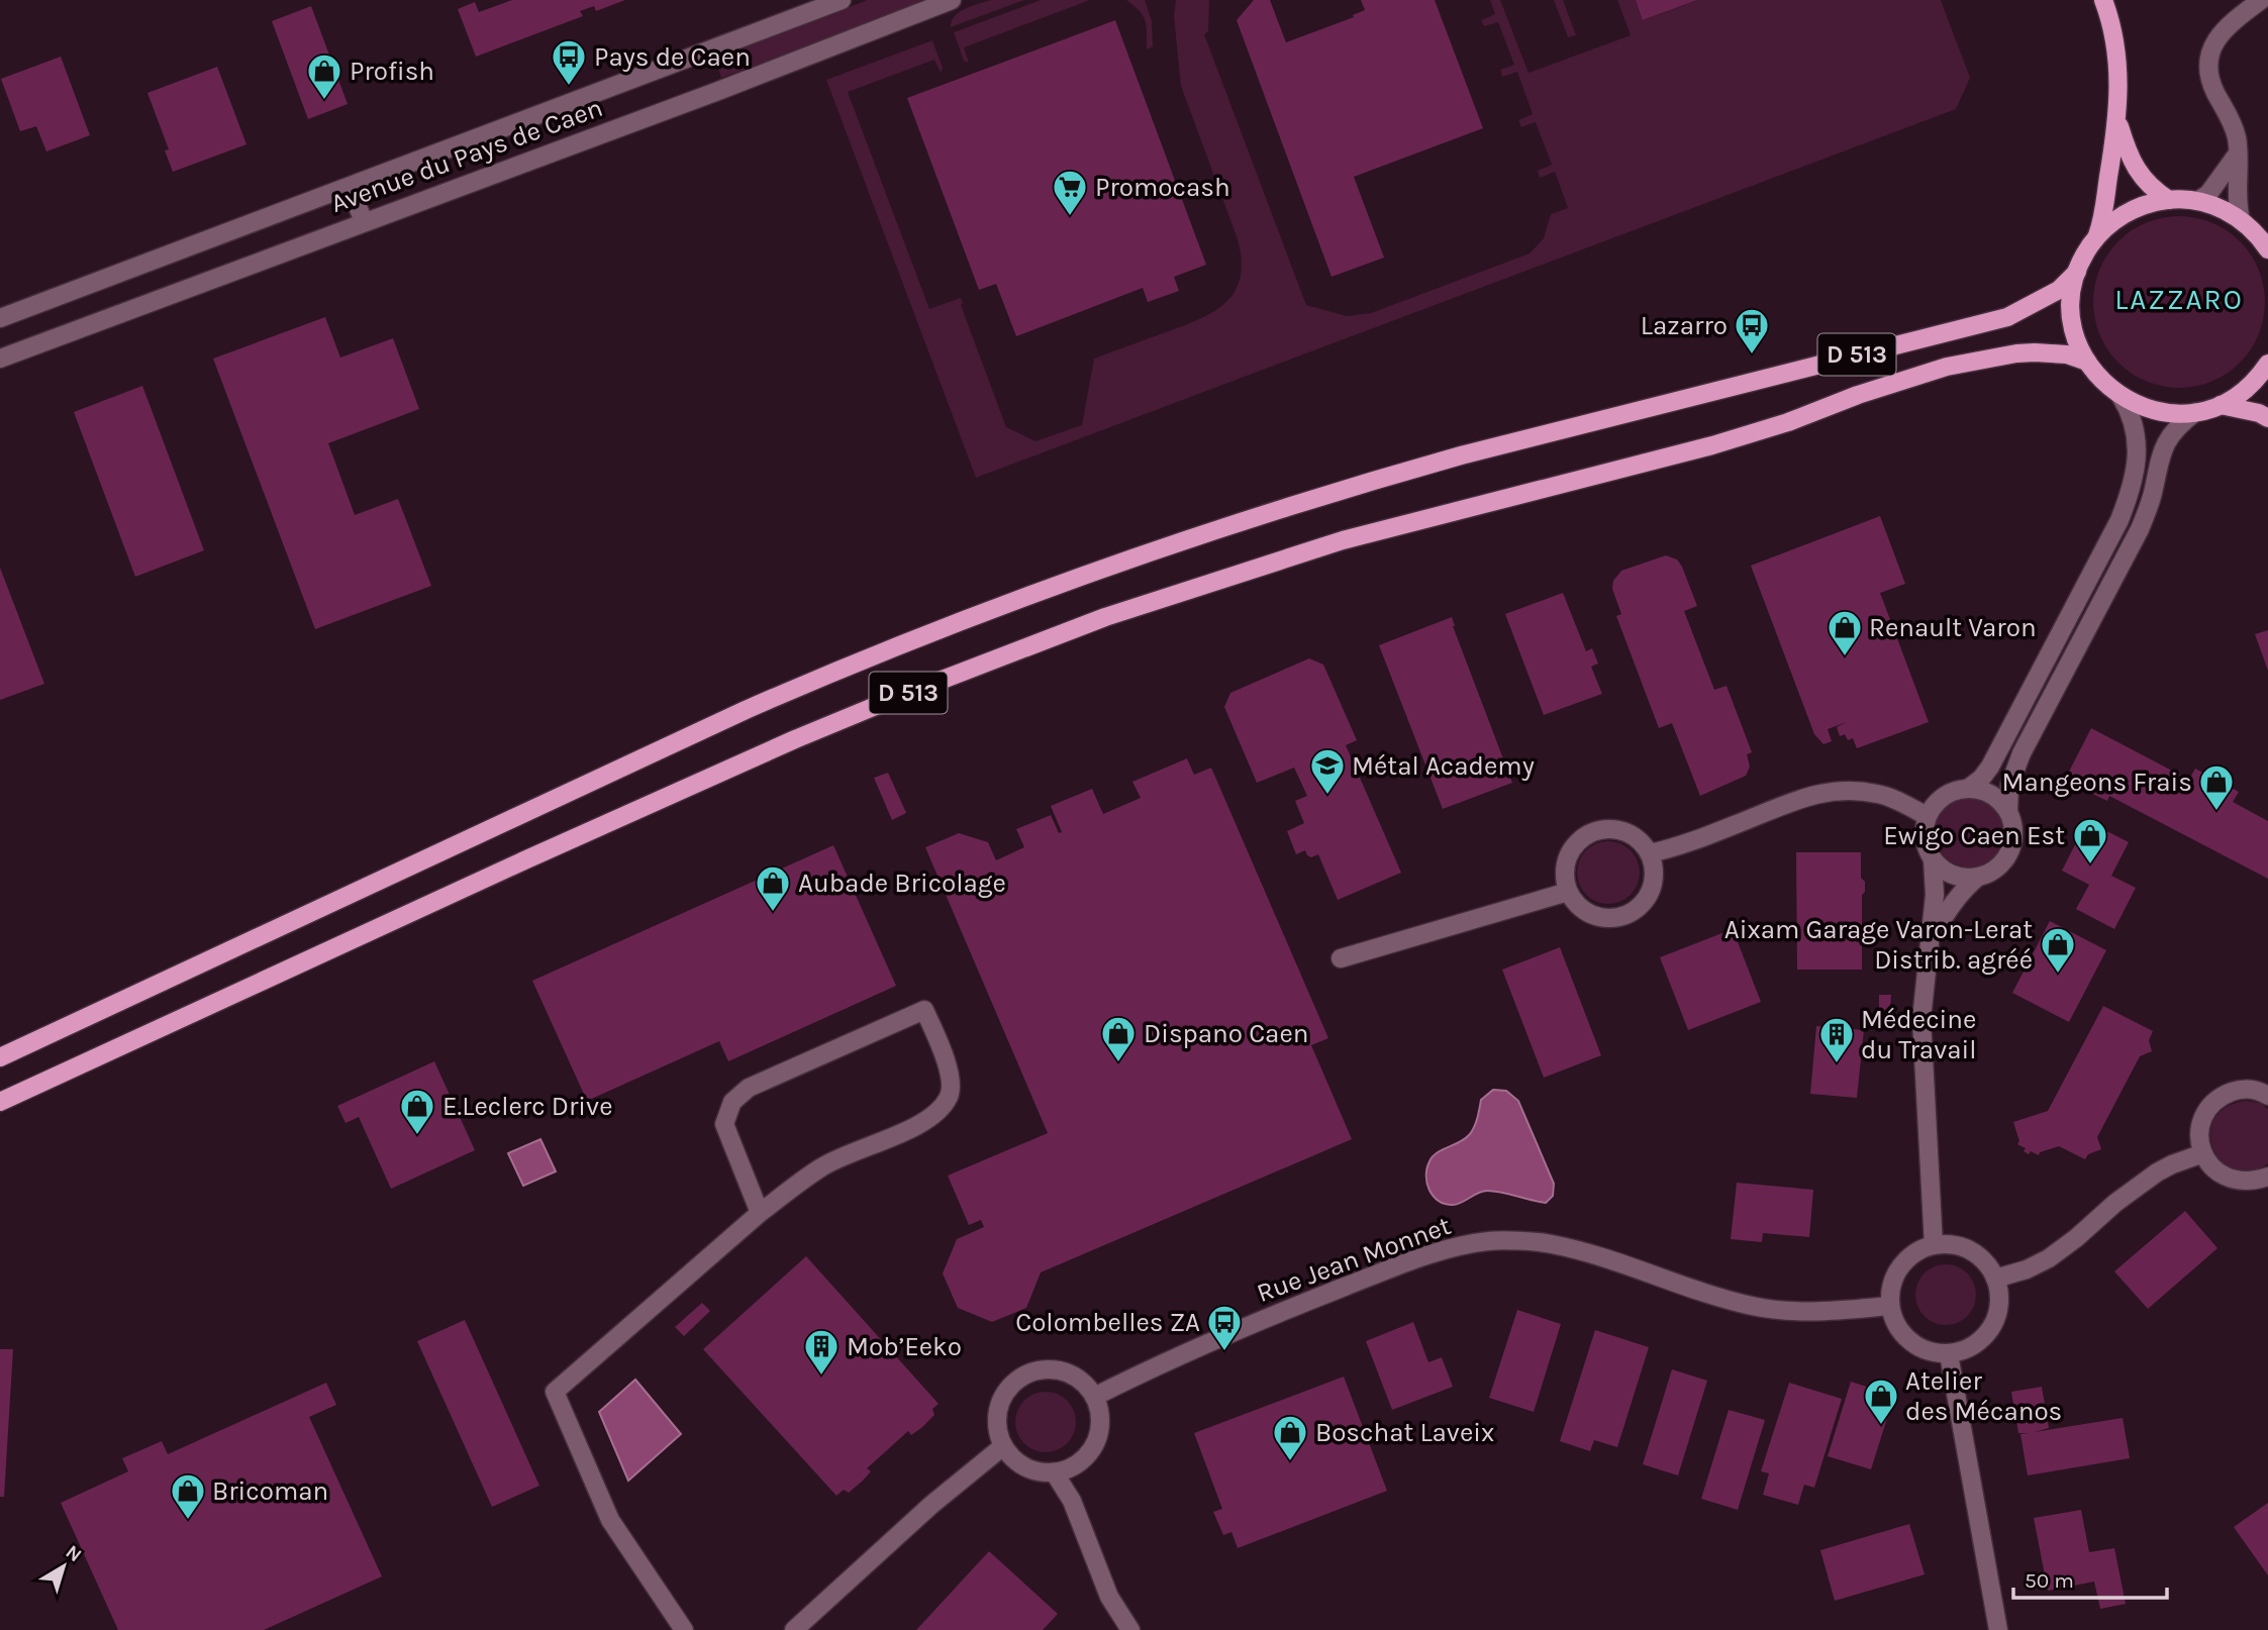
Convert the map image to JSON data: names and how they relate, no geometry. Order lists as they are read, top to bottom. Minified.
{"streets":{"main road":["D 513"],"street":["Avenue du Pays de Caen","Rue Jean Monnet"]},"districts":["LAZZARO"],"places":{"bus stop":["Pays de Caen","Lazarro","Colombelles ZA"],"shop":["Profish","Renault Varon","Mangeons Frais","Ewigo Caen Est","Aubade Bricolage","Aixam Garage Varon-Lerat Distrib. agréé","Dispano Caen","E.Leclerc Drive","Atelier des Mécanos","Boschat Laveix","Bricoman"],"supermarket":["Promocash"],"school or university":["Métal Academy"],"building":["Médecine du Travail","Mob’Eeko"]},"scale_bar":"50 m","north":"top right"}
